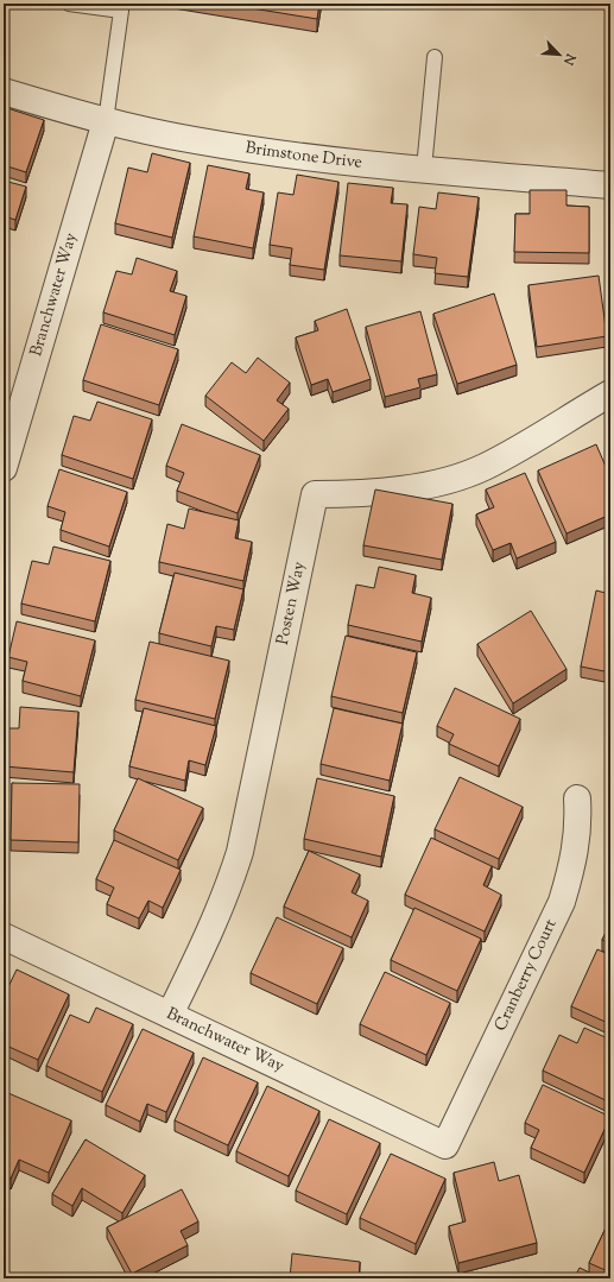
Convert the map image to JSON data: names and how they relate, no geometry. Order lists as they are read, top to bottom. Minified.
{"streets":{"street":["Brimstone Drive","Branchwater Way","Posten Way","Cranberry Court"]},"crossings":[["Brimstone Drive","Branchwater Way"],["Branchwater Way","Posten Way"],["Branchwater Way","Cranberry Court"]],"north":"bottom right"}
